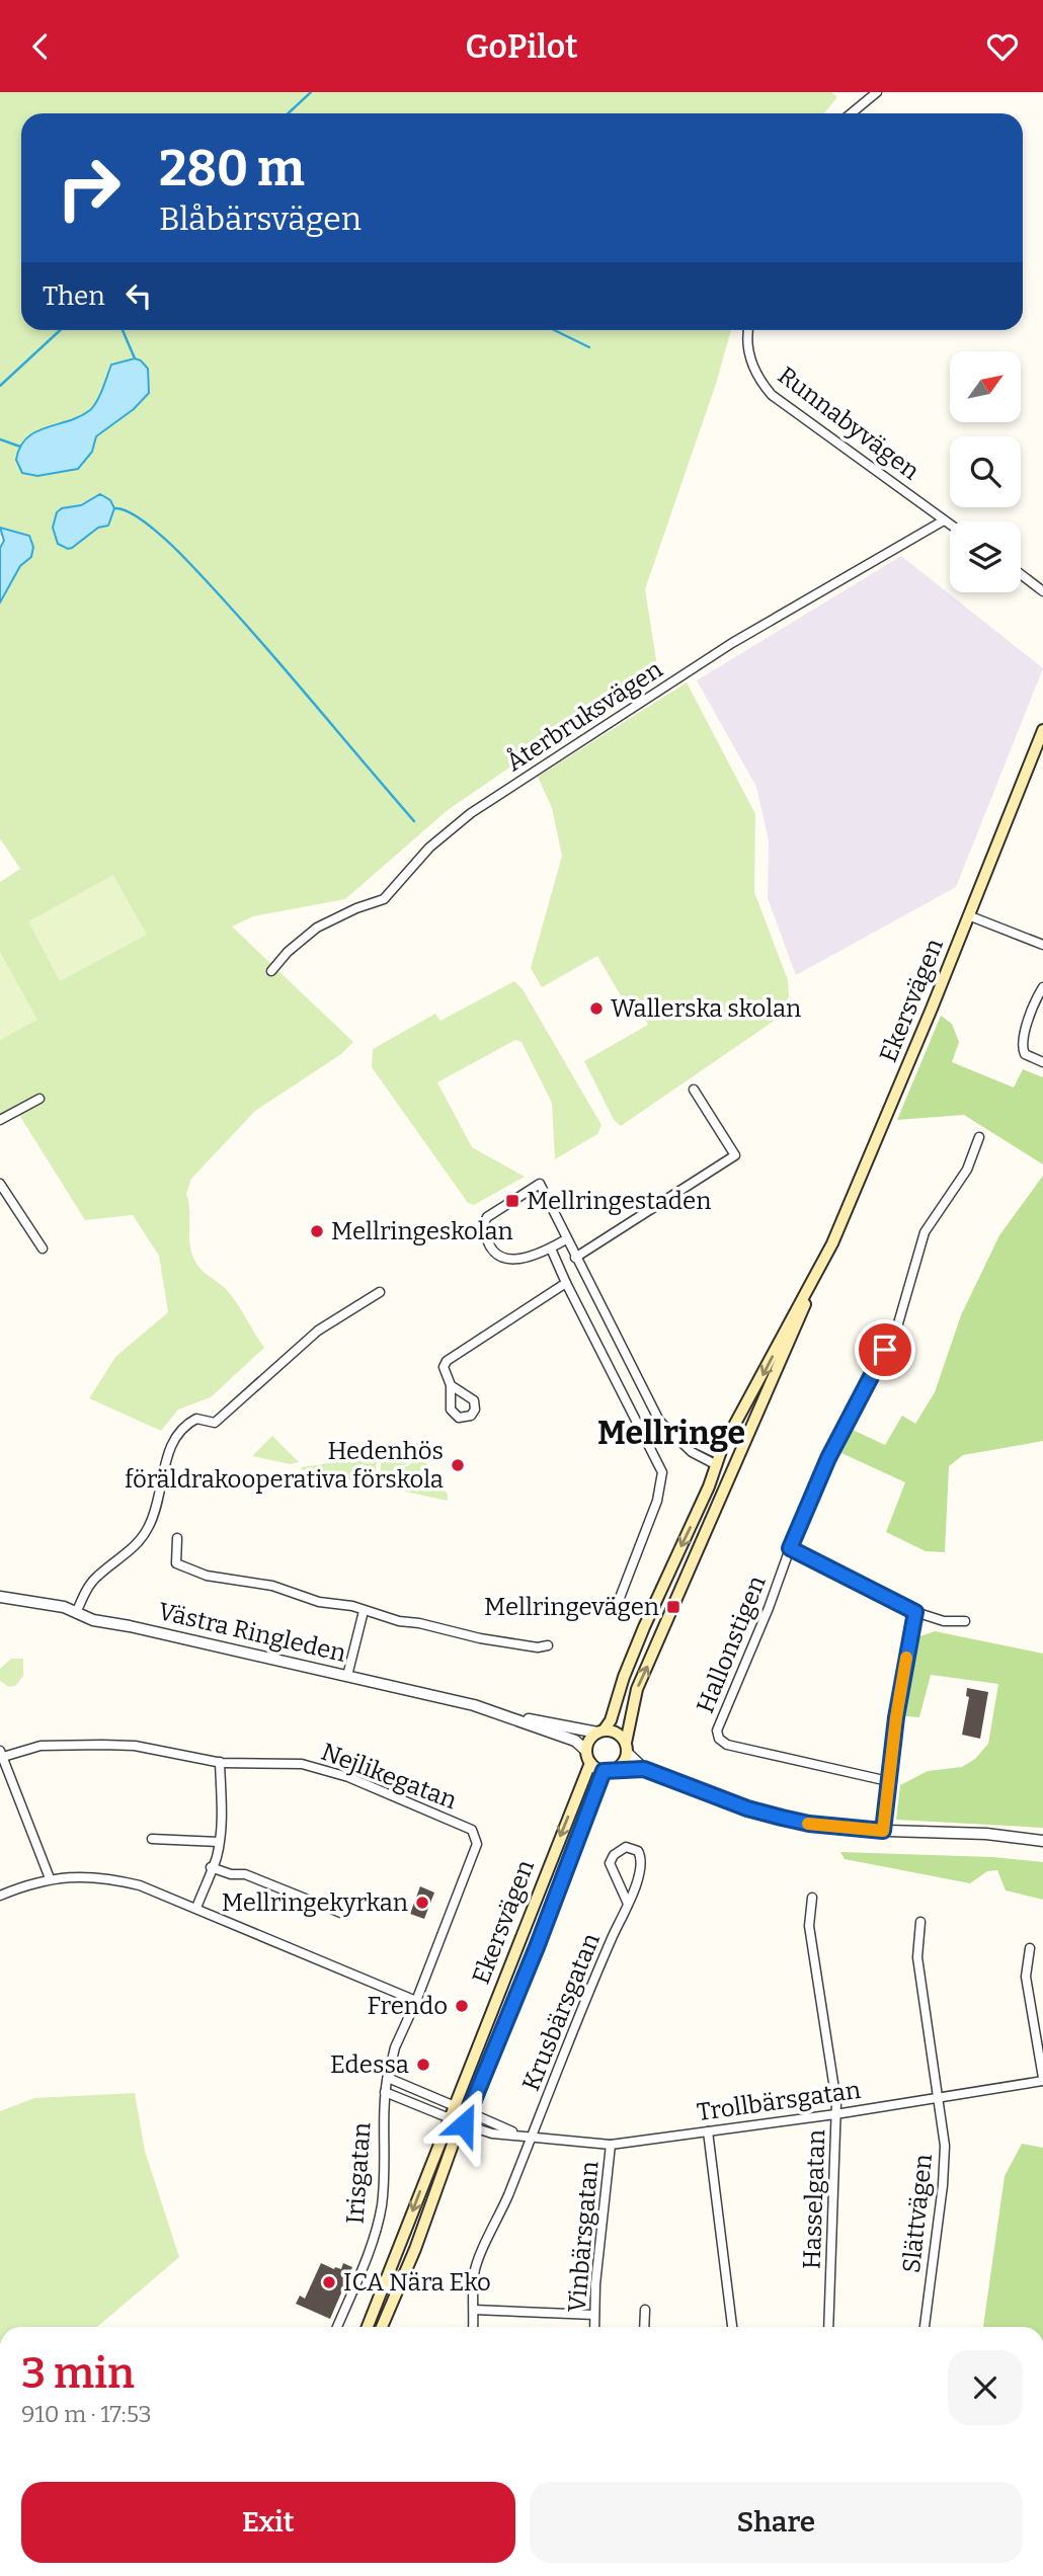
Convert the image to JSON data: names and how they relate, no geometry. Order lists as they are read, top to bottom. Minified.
{"streets":{"main road":["Ekersvägen"],"street":["Runnabyvägen","Återbruksvägen","Västra Ringleden","Hallonstigen","Nejlikegatan","Krusbärsgatan","Trollbärsgatan","Irisgatan","Hasselgatan","Slättvägen","Vinbärsgatan"]},"crossings":[["Runnabyvägen","Återbruksvägen"],["Ekersvägen","Västra Ringleden"],["Ekersvägen","Trollbärsgatan"],["Ekersvägen","Irisgatan"],["Nejlikegatan","Irisgatan"],["Krusbärsgatan","Trollbärsgatan"],["Trollbärsgatan","Hasselgatan"],["Trollbärsgatan","Slättvägen"],["Trollbärsgatan","Vinbärsgatan"]],"districts":["Mellringe"],"places":{"other":["Wallerska skolan","Mellringeskolan","Hedenhös föräldrakooperativa förskola","Mellringekyrkan","Frendo","Edessa","ICA Nära Eko"],"transit":["Mellringestaden","Mellringevägen"]},"north":"top right","page":{"header":"GoPilot","turn":["280 m","Blåbärsvägen"],"then":"Then","heading":["3 min","910 m · 17:53"],"buttons":["Exit","Share"]}}
